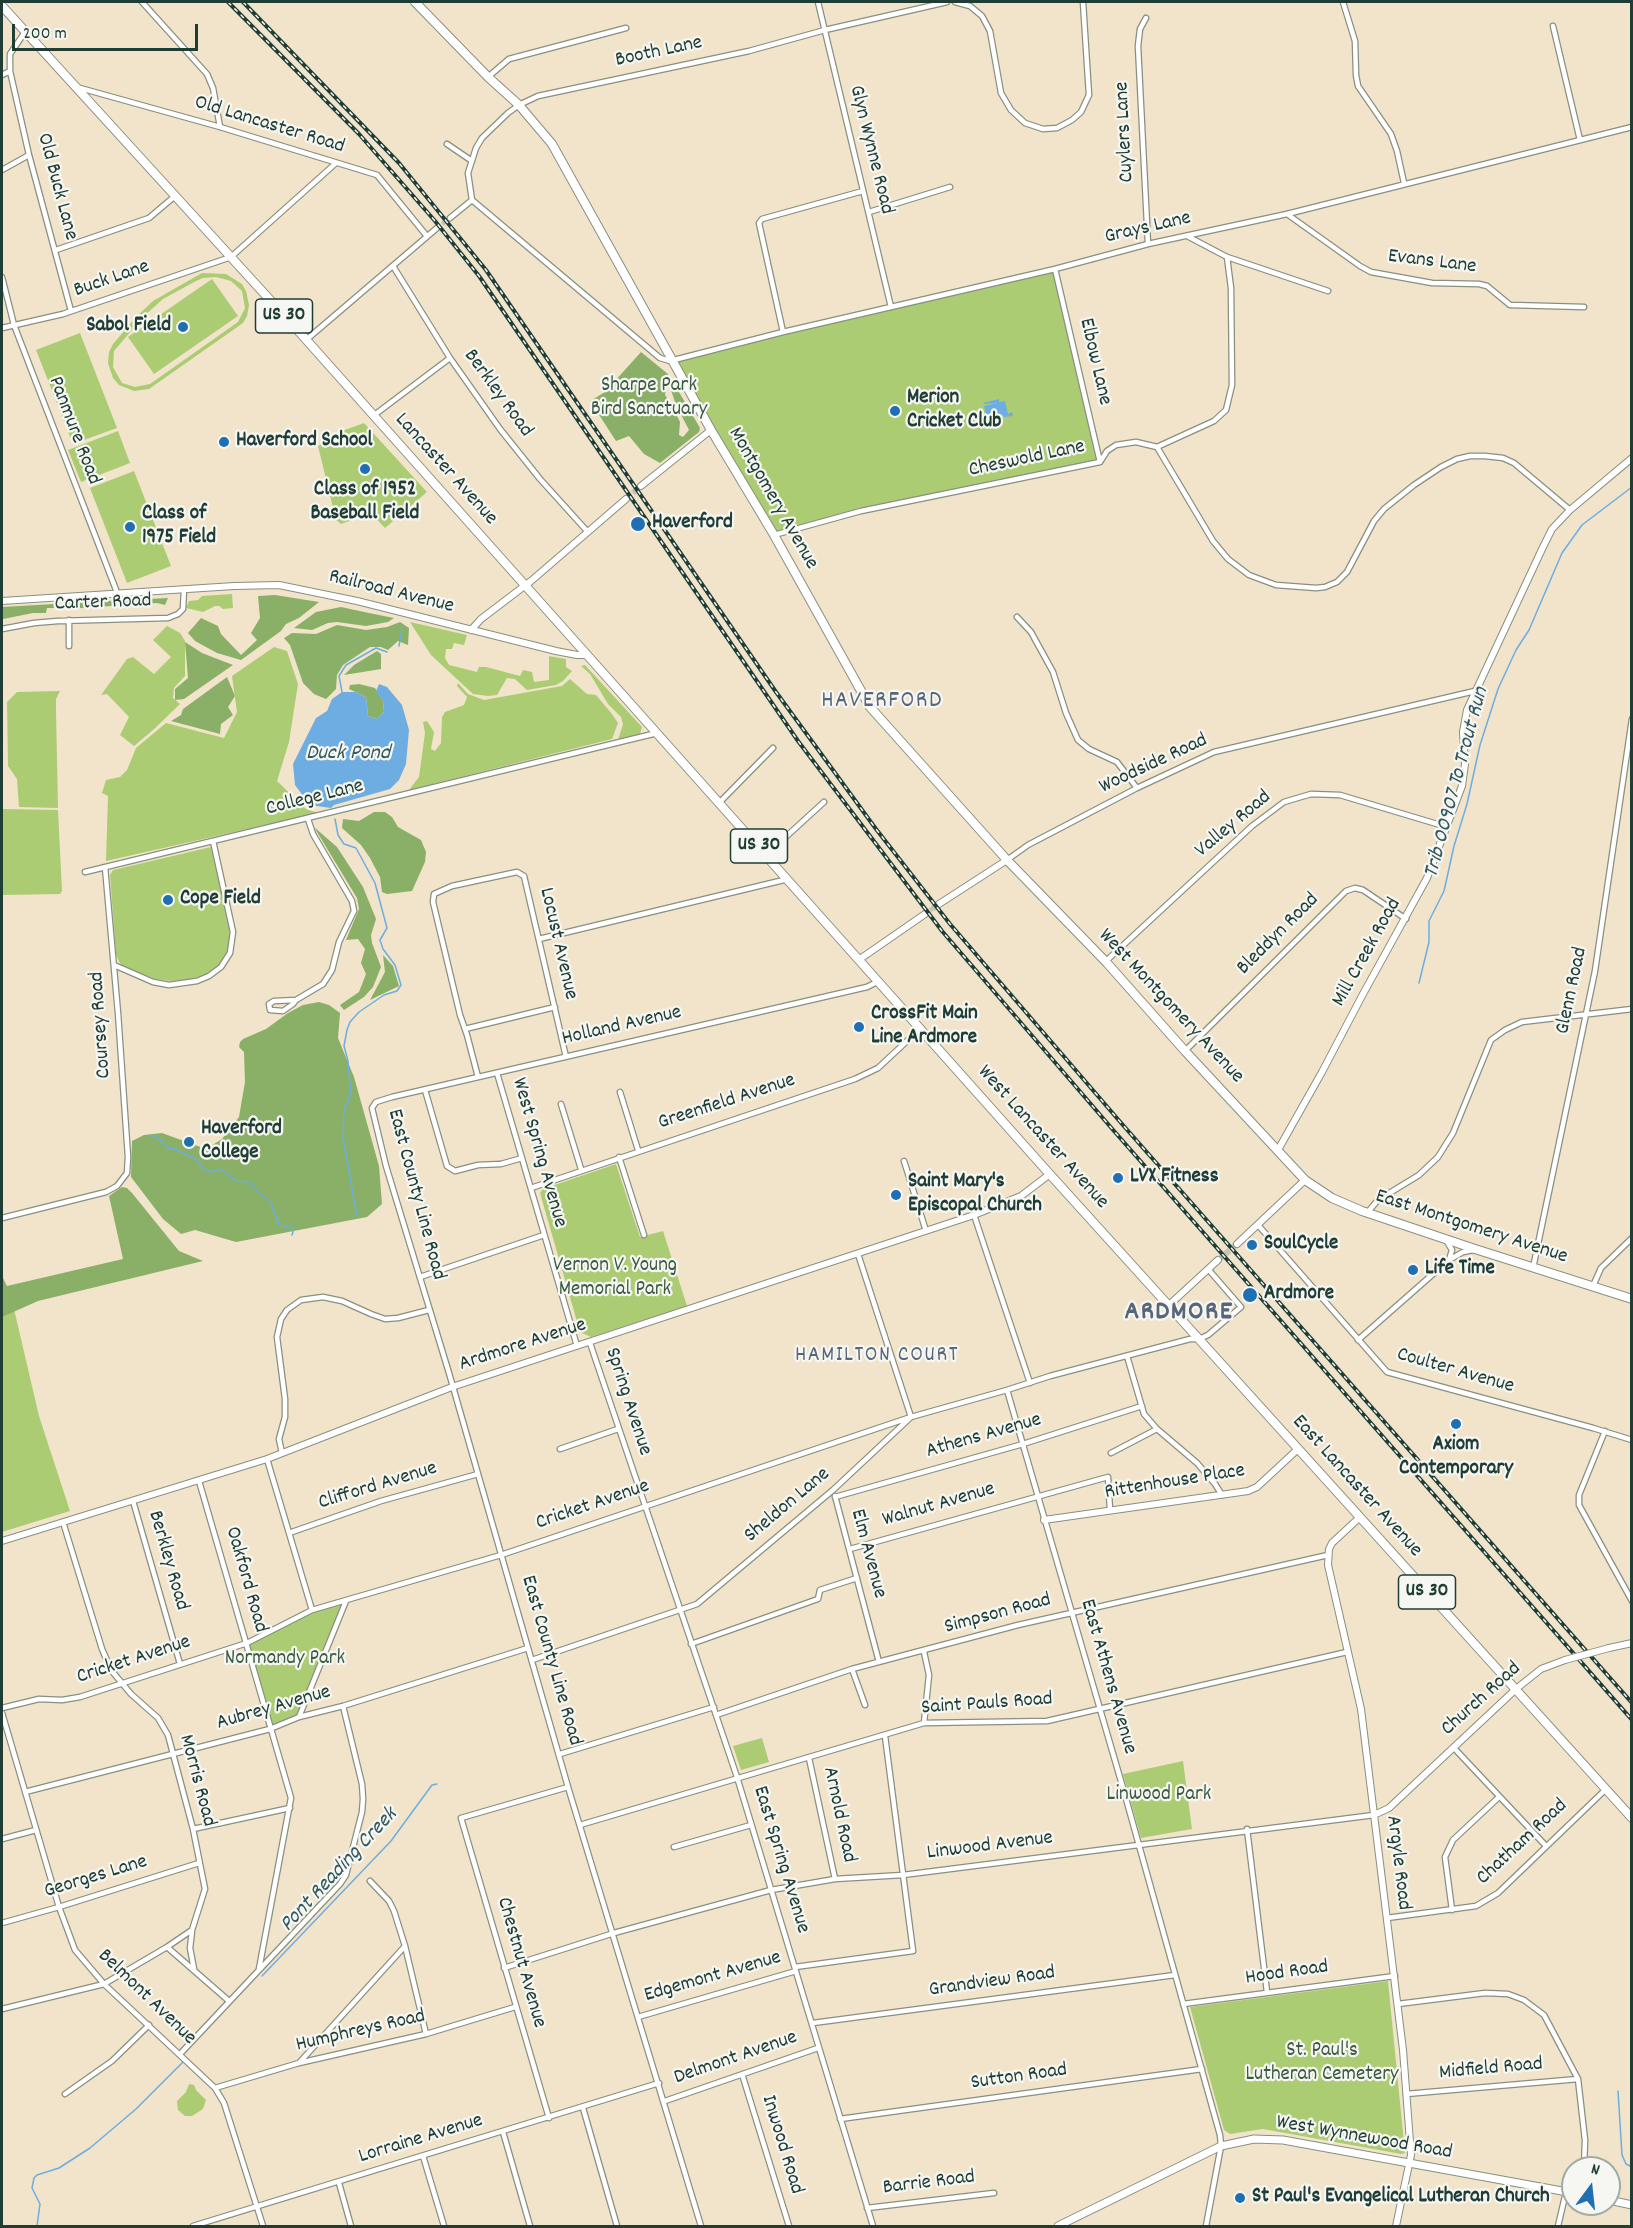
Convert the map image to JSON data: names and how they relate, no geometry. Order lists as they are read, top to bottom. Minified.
{"streets":{"highway":["US 30","Lancaster Avenue","West Lancaster Avenue","East Lancaster Avenue"],"main road":["Montgomery Avenue","West Montgomery Avenue","East Montgomery Avenue","West Wynnewood Road"],"street":["Booth Lane","Old Lancaster Road","Cuylers Lane","Glyn Wynne Road","Old Buck Lane","Grays Lane","Evans Lane","Buck Lane","Elbow Lane","Berkley Road","Panmure Road","Cheswold Lane","Railroad Avenue","Carter Road","Woodside Road","College Lane","Valley Road","Bleddyn Road","Locust Avenue","Mill Creek Road","Glenn Road","Coursey Road","Holland Avenue","Greenfield Avenue","West Spring Avenue","East County Line Road","Ardmore Avenue","Coulter Avenue","Spring Avenue","Athens Avenue","Rittenhouse Place","Clifford Avenue","Cricket Avenue","Sheldon Lane","Walnut Avenue","Elm Avenue","Oakford Road","Simpson Road","East Athens Avenue","Church Road","Saint Pauls Road","Aubrey Avenue","Morris Road","Arnold Road","Chatham Road","Linwood Avenue","East Spring Avenue","Argyle Road","Georges Lane","Chestnut Avenue","Hood Road","Edgemont Avenue","Grandview Road","Belmont Avenue","Humphreys Road","Delmont Avenue","Midfield Road","Sutton Road","Lorraine Avenue","Inwood Road","Barrie Road"]},"crossings":[["Booth Lane","Glyn Wynne Road"],["Booth Lane","Montgomery Avenue"],["Old Lancaster Road","Lancaster Avenue"],["Cuylers Lane","Grays Lane"],["Glyn Wynne Road","Grays Lane"],["Old Buck Lane","Buck Lane"],["Grays Lane","Evans Lane"],["Grays Lane","Elbow Lane"],["Grays Lane","Montgomery Avenue"],["Buck Lane","Panmure Road"],["Buck Lane","Lancaster Avenue"],["Elbow Lane","Cheswold Lane"],["Berkley Road","Ardmore Avenue"],["Berkley Road","Cricket Avenue"],["Panmure Road","Railroad Avenue"],["Cheswold Lane","Montgomery Avenue"],["Lancaster Avenue","Railroad Avenue"],["Lancaster Avenue","College Lane"],["Lancaster Avenue","West Lancaster Avenue"],["Montgomery Avenue","Woodside Road"],["Montgomery Avenue","West Montgomery Avenue"],["Railroad Avenue","Carter Road"],["Woodside Road","Mill Creek Road"],["Woodside Road","West Montgomery Avenue"],["College Lane","Coursey Road"],["Valley Road","Mill Creek Road"],["Valley Road","West Montgomery Avenue"],["Bleddyn Road","Mill Creek Road"],["Bleddyn Road","West Montgomery Avenue"],["Locust Avenue","Holland Avenue"],["Locust Avenue","West Spring Avenue"],["Mill Creek Road","West Montgomery Avenue"],["Glenn Road","East Montgomery Avenue"],["West Montgomery Avenue","East Montgomery Avenue"],["Holland Avenue","West Lancaster Avenue"],["Holland Avenue","West Spring Avenue"],["Holland Avenue","East County Line Road"],["Greenfield Avenue","West Lancaster Avenue"],["Greenfield Avenue","West Spring Avenue"],["West Lancaster Avenue","Ardmore Avenue"],["West Lancaster Avenue","East Lancaster Avenue"],["West Lancaster Avenue","Cricket Avenue"],["West Spring Avenue","Ardmore Avenue"],["East County Line Road","Ardmore Avenue"],["East County Line Road","Clifford Avenue"],["East County Line Road","Cricket Avenue"],["East County Line Road","Sheldon Lane"],["East County Line Road","Aubrey Avenue"],["East County Line Road","Linwood Avenue"],["East County Line Road","Chestnut Avenue"],["East County Line Road","Edgemont Avenue"],["East County Line Road","Delmont Avenue"],["East County Line Road","Lorraine Avenue"],["Ardmore Avenue","Spring Avenue"],["Ardmore Avenue","Oakford Road"],["Ardmore Avenue","Morris Road"],["Spring Avenue","Cricket Avenue"],["Spring Avenue","East Spring Avenue"],["Athens Avenue","Elm Avenue"],["Athens Avenue","East Athens Avenue"],["Rittenhouse Place","East Lancaster Avenue"],["Rittenhouse Place","Walnut Avenue"],["Rittenhouse Place","East Athens Avenue"],["East Lancaster Avenue","Cricket Avenue"],["East Lancaster Avenue","Church Road"],["East Lancaster Avenue","Chatham Road"],["Cricket Avenue","Sheldon Lane"],["Cricket Avenue","Oakford Road"],["Cricket Avenue","East Athens Avenue"],["Cricket Avenue","Morris Road"],["Cricket Avenue","East Spring Avenue"],["Sheldon Lane","Elm Avenue"],["Sheldon Lane","East Spring Avenue"],["Walnut Avenue","Elm Avenue"],["Walnut Avenue","East Athens Avenue"],["Elm Avenue","Simpson Road"],["Oakford Road","Aubrey Avenue"],["Simpson Road","East Athens Avenue"],["Simpson Road","East Spring Avenue"],["Simpson Road","Argyle Road"],["East Athens Avenue","Saint Pauls Road"],["East Athens Avenue","Linwood Avenue"],["East Athens Avenue","Hood Road"],["East Athens Avenue","Grandview Road"],["East Athens Avenue","Sutton Road"],["East Athens Avenue","West Wynnewood Road"],["Church Road","Linwood Avenue"],["Church Road","Argyle Road"],["Saint Pauls Road","Arnold Road"],["Saint Pauls Road","East Spring Avenue"],["Saint Pauls Road","Argyle Road"],["Aubrey Avenue","Morris Road"],["Aubrey Avenue","Belmont Avenue"],["Morris Road","Georges Lane"],["Arnold Road","Linwood Avenue"],["Chatham Road","Argyle Road"],["Linwood Avenue","East Spring Avenue"],["Linwood Avenue","Argyle Road"],["Linwood Avenue","Edgemont Avenue"],["East Spring Avenue","Edgemont Avenue"],["East Spring Avenue","Grandview Road"],["East Spring Avenue","Delmont Avenue"],["East Spring Avenue","Sutton Road"],["East Spring Avenue","Barrie Road"],["Argyle Road","Hood Road"],["Argyle Road","Midfield Road"],["Argyle Road","West Wynnewood Road"],["Georges Lane","Belmont Avenue"],["Chestnut Avenue","Humphreys Road"],["Chestnut Avenue","Lorraine Avenue"],["Belmont Avenue","Humphreys Road"],["Belmont Avenue","Lorraine Avenue"],["Delmont Avenue","Inwood Road"]],"districts":["HAVERFORD","ARDMORE","HAMILTON COURT"],"water":["Duck Pond","Trib 00907 To Trout Run","Pont Reading Creek"],"parks":["Sharpe Park Bird Sanctuary","Vernon V. Young Memorial Park","Normandy Park","Linwood Park","St. Paul's Lutheran Cemetery"],"places":["Sabol Field","Merion Cricket Club","Haverford School","Class of 1952 Baseball Field","Haverford","Class of 1975 Field","Cope Field","CrossFit Main Line Ardmore","Haverford College","LVX Fitness","Saint Mary's Episcopal Church","SoulCycle","Life Time","Ardmore","Axiom Contemporary","St Paul's Evangelical Lutheran Church"],"scale_bar":"200 m","north":"top"}
